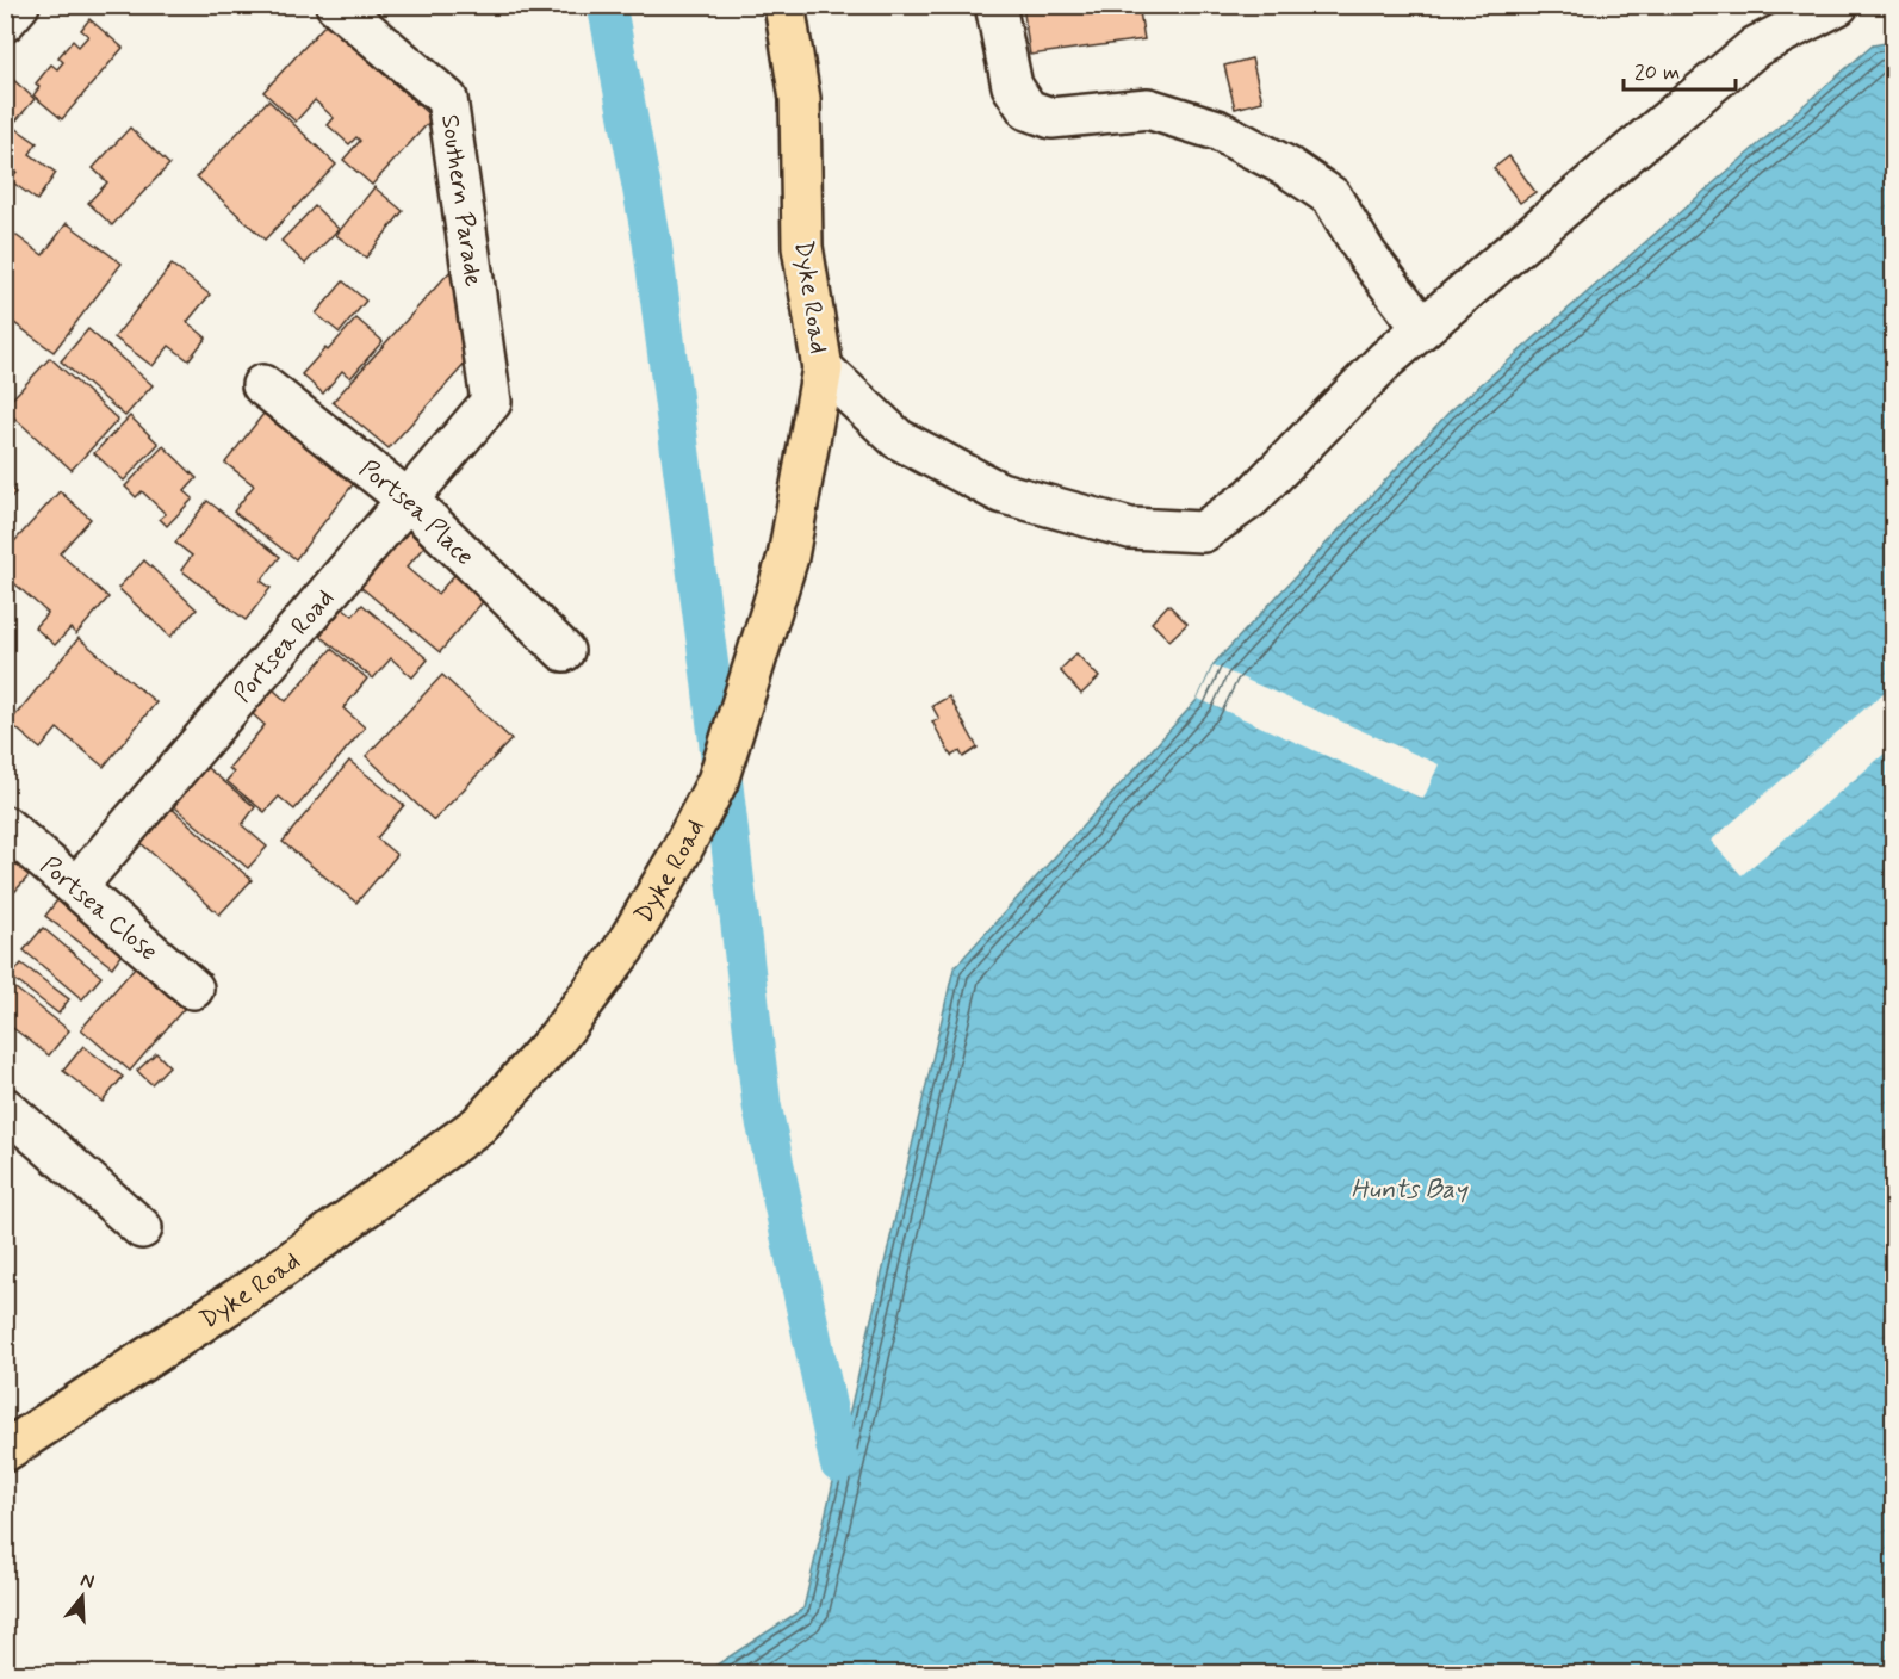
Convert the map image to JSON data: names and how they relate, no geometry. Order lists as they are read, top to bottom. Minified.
{"streets":{"main road":["Dyke Road"],"street":["Southern Parade","Portsea Place","Portsea Road","Portsea Close"]},"crossings":[["Southern Parade","Portsea Road"],["Portsea Place","Portsea Road"],["Portsea Road","Portsea Close"]],"water":["Hunts Bay"],"scale_bar":"20 m","north":"top"}
